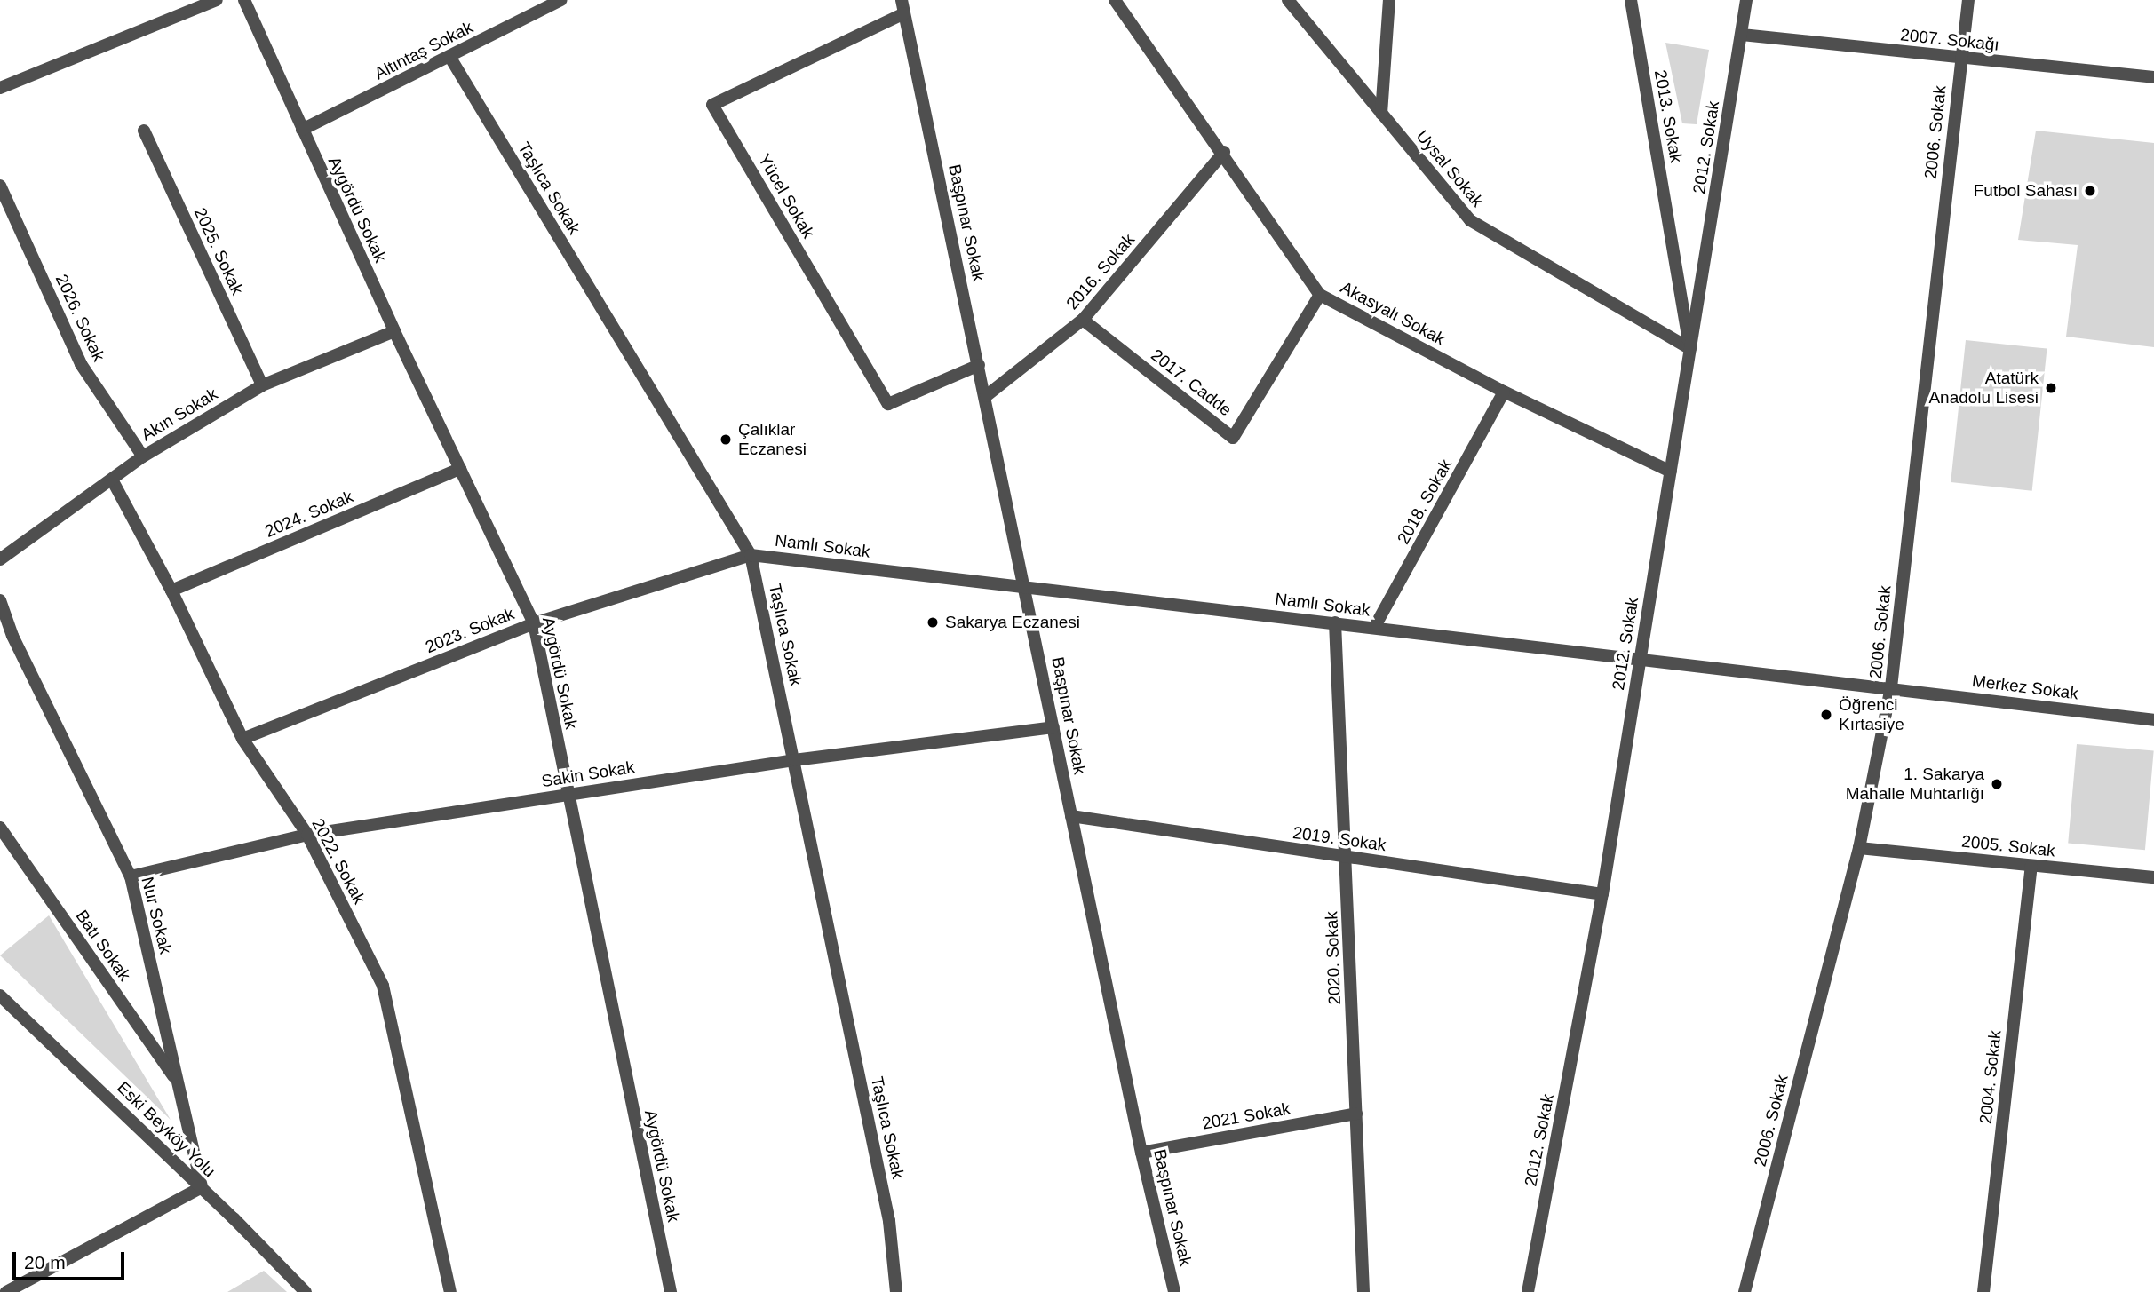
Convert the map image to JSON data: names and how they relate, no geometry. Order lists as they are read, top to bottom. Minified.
{"streets":{"street":["2007. Sokağı","Altıntaş Sokak","2013. Sokak","2006. Sokak","2012. Sokak","Uysal Sokak","Taşlıca Sokak","Yücel Sokak","Aygördü Sokak","Başpınar Sokak","2025. Sokak","2016. Sokak","Akasyalı Sokak","2026. Sokak","2017. Cadde","Akın Sokak","2018. Sokak","2024. Sokak","Namlı Sokak","2023. Sokak","Merkez Sokak","Sakin Sokak","2019. Sokak","2005. Sokak","2022. Sokak","Nur Sokak","Batı Sokak","2020. Sokak","2004. Sokak","2021 Sokak","Eski Beyköy Yolu"]},"crossings":[["2007. Sokağı","2006. Sokak"],["2007. Sokağı","2012. Sokak"],["Altıntaş Sokak","Taşlıca Sokak"],["Altıntaş Sokak","Aygördü Sokak"],["2013. Sokak","Uysal Sokak"],["2006. Sokak","Namlı Sokak"],["2006. Sokak","Merkez Sokak"],["2006. Sokak","2005. Sokak"],["2012. Sokak","Akasyalı Sokak"],["2012. Sokak","Namlı Sokak"],["2012. Sokak","2019. Sokak"],["Taşlıca Sokak","Namlı Sokak"],["Taşlıca Sokak","2023. Sokak"],["Taşlıca Sokak","Sakin Sokak"],["Yücel Sokak","Başpınar Sokak"],["Aygördü Sokak","Akın Sokak"],["Aygördü Sokak","2024. Sokak"],["Aygördü Sokak","2023. Sokak"],["Aygördü Sokak","Sakin Sokak"],["Başpınar Sokak","2016. Sokak"],["Başpınar Sokak","Namlı Sokak"],["Başpınar Sokak","Sakin Sokak"],["Başpınar Sokak","2019. Sokak"],["Başpınar Sokak","2021 Sokak"],["2025. Sokak","Akın Sokak"],["2016. Sokak","Akasyalı Sokak"],["2016. Sokak","2017. Cadde"],["Akasyalı Sokak","2017. Cadde"],["Akasyalı Sokak","2018. Sokak"],["2026. Sokak","Akın Sokak"],["Akın Sokak","2022. Sokak"],["2018. Sokak","Namlı Sokak"],["2024. Sokak","2022. Sokak"],["Namlı Sokak","2023. Sokak"],["Namlı Sokak","Merkez Sokak"],["Namlı Sokak","2020. Sokak"],["2023. Sokak","2022. Sokak"],["Sakin Sokak","2022. Sokak"],["Sakin Sokak","Nur Sokak"],["2019. Sokak","2020. Sokak"],["2005. Sokak","2004. Sokak"],["Nur Sokak","Batı Sokak"],["Nur Sokak","Eski Beyköy Yolu"],["2020. Sokak","2021 Sokak"]],"places":["Futbol Sahası","Atatürk Anadolu Lisesi","Çalıklar Eczanesi","Sakarya Eczanesi","Öğrenci Kırtasiye","1. Sakarya Mahalle Muhtarlığı"],"scale_bar":"20 m"}
